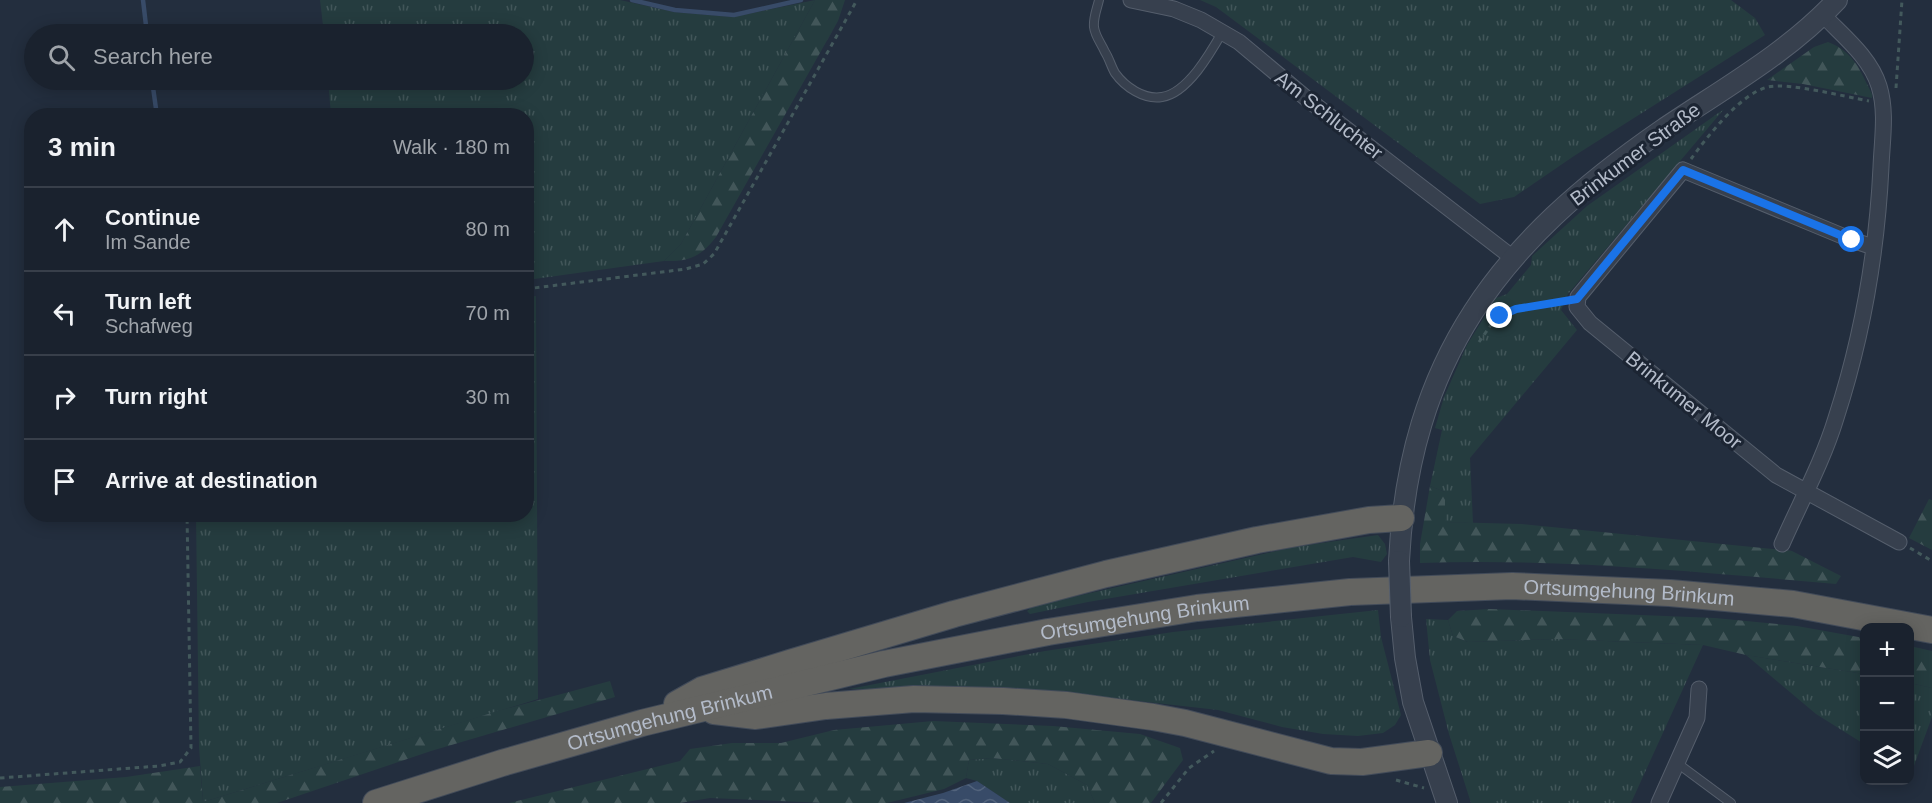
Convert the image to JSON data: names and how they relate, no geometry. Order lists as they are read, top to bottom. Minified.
{"streets":{"highway":["Ortsumgehung Brinkum"],"street":["Am Schluchter","Brinkumer Straße","Brinkumer Moor"]},"crossings":[["Am Schluchter","Brinkumer Straße"]],"page":{"search":"Search here","heading":["3 min","Walk · 180 m"],"list":[["Continue","Im Sande","80 m"],["Turn left","Schafweg","70 m"],["Turn right","30 m"],"Arrive at destination"],"map_buttons":["+","−"]}}
